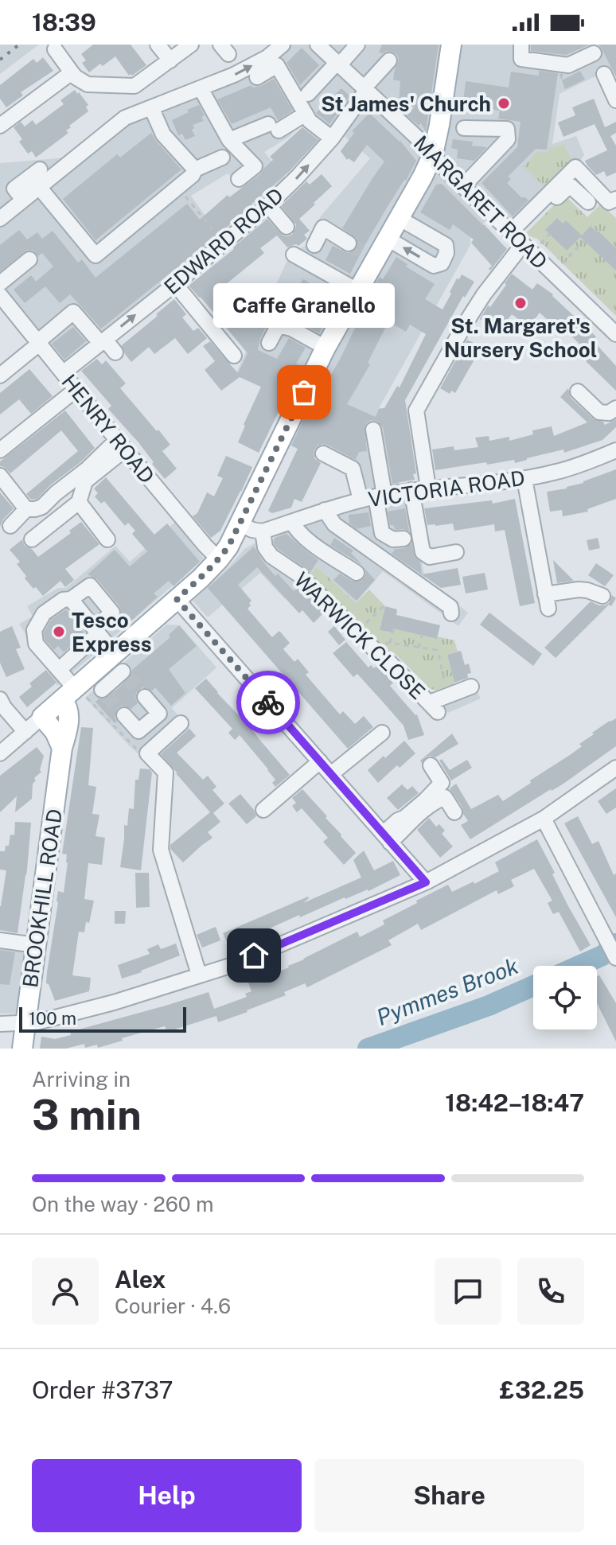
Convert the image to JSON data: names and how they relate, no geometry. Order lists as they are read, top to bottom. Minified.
{"streets":{"main road":["BROOKHILL ROAD"],"street":["MARGARET ROAD","EDWARD ROAD","HENRY ROAD","VICTORIA ROAD","WARWICK CLOSE"]},"crossings":[["MARGARET ROAD","EDWARD ROAD"],["EDWARD ROAD","HENRY ROAD"],["VICTORIA ROAD","WARWICK CLOSE"]],"water":["Pymmes Brook"],"places":["St James' Church","St. Margaret's Nursery School","Caffe Granello","Tesco Express"],"scale_bar":"100 m","page":{"status":"18:39","bubble":"Caffe Granello","scale":"100 m","heading":["3 min","Arriving in","18:42–18:47"],"panel":["Alex","Courier · 4.6","Order #3737","£32.25"],"bar":"On the way · 260 m","buttons":["Help","Share"]}}
